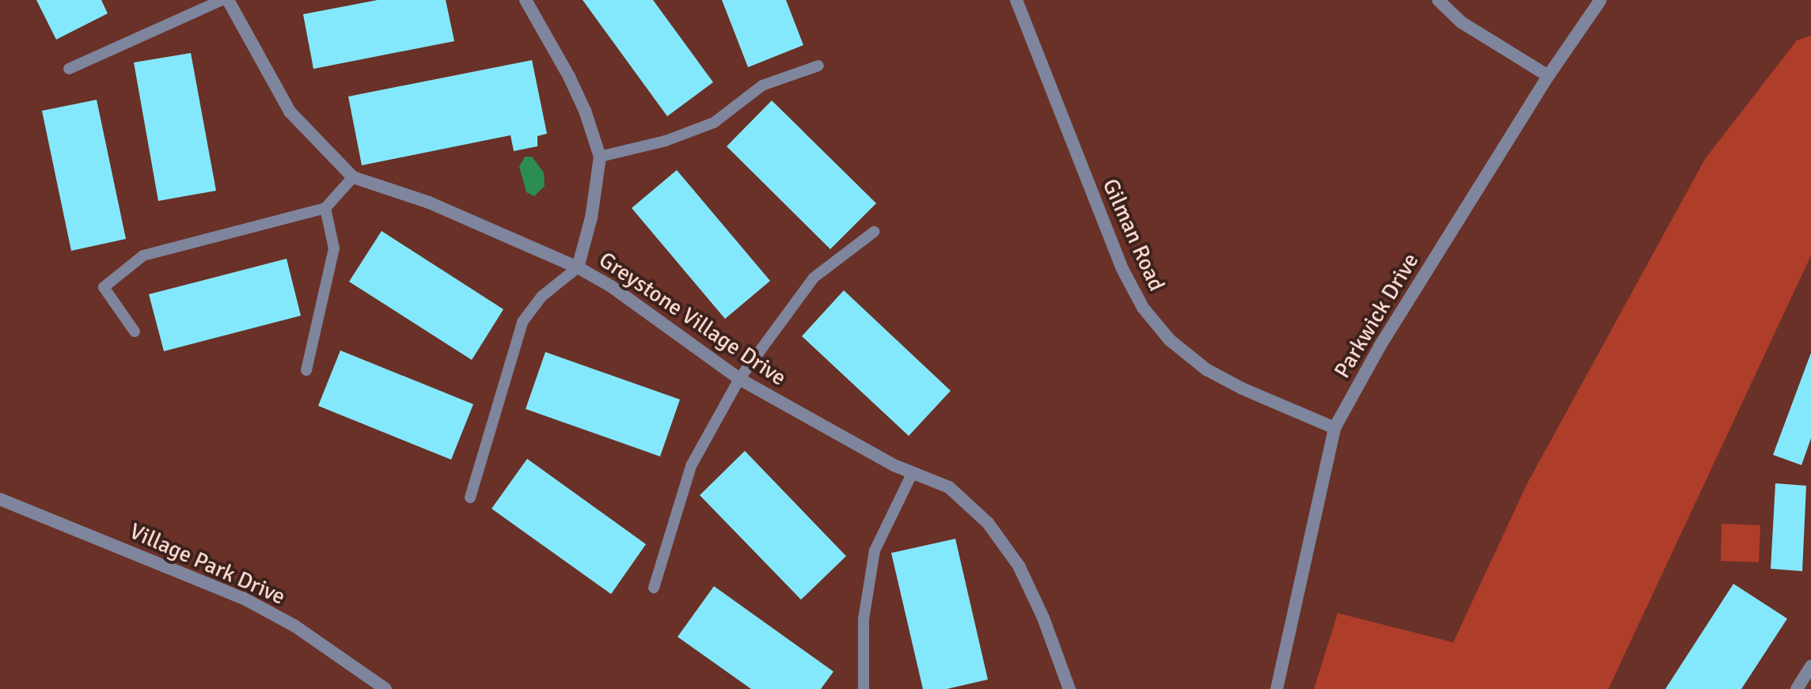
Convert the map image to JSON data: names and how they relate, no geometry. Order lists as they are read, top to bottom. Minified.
{"streets":{"street":["Gilman Road","Parkwick Drive","Greystone Village Drive","Village Park Drive"]},"crossings":[["Gilman Road","Parkwick Drive"]]}
